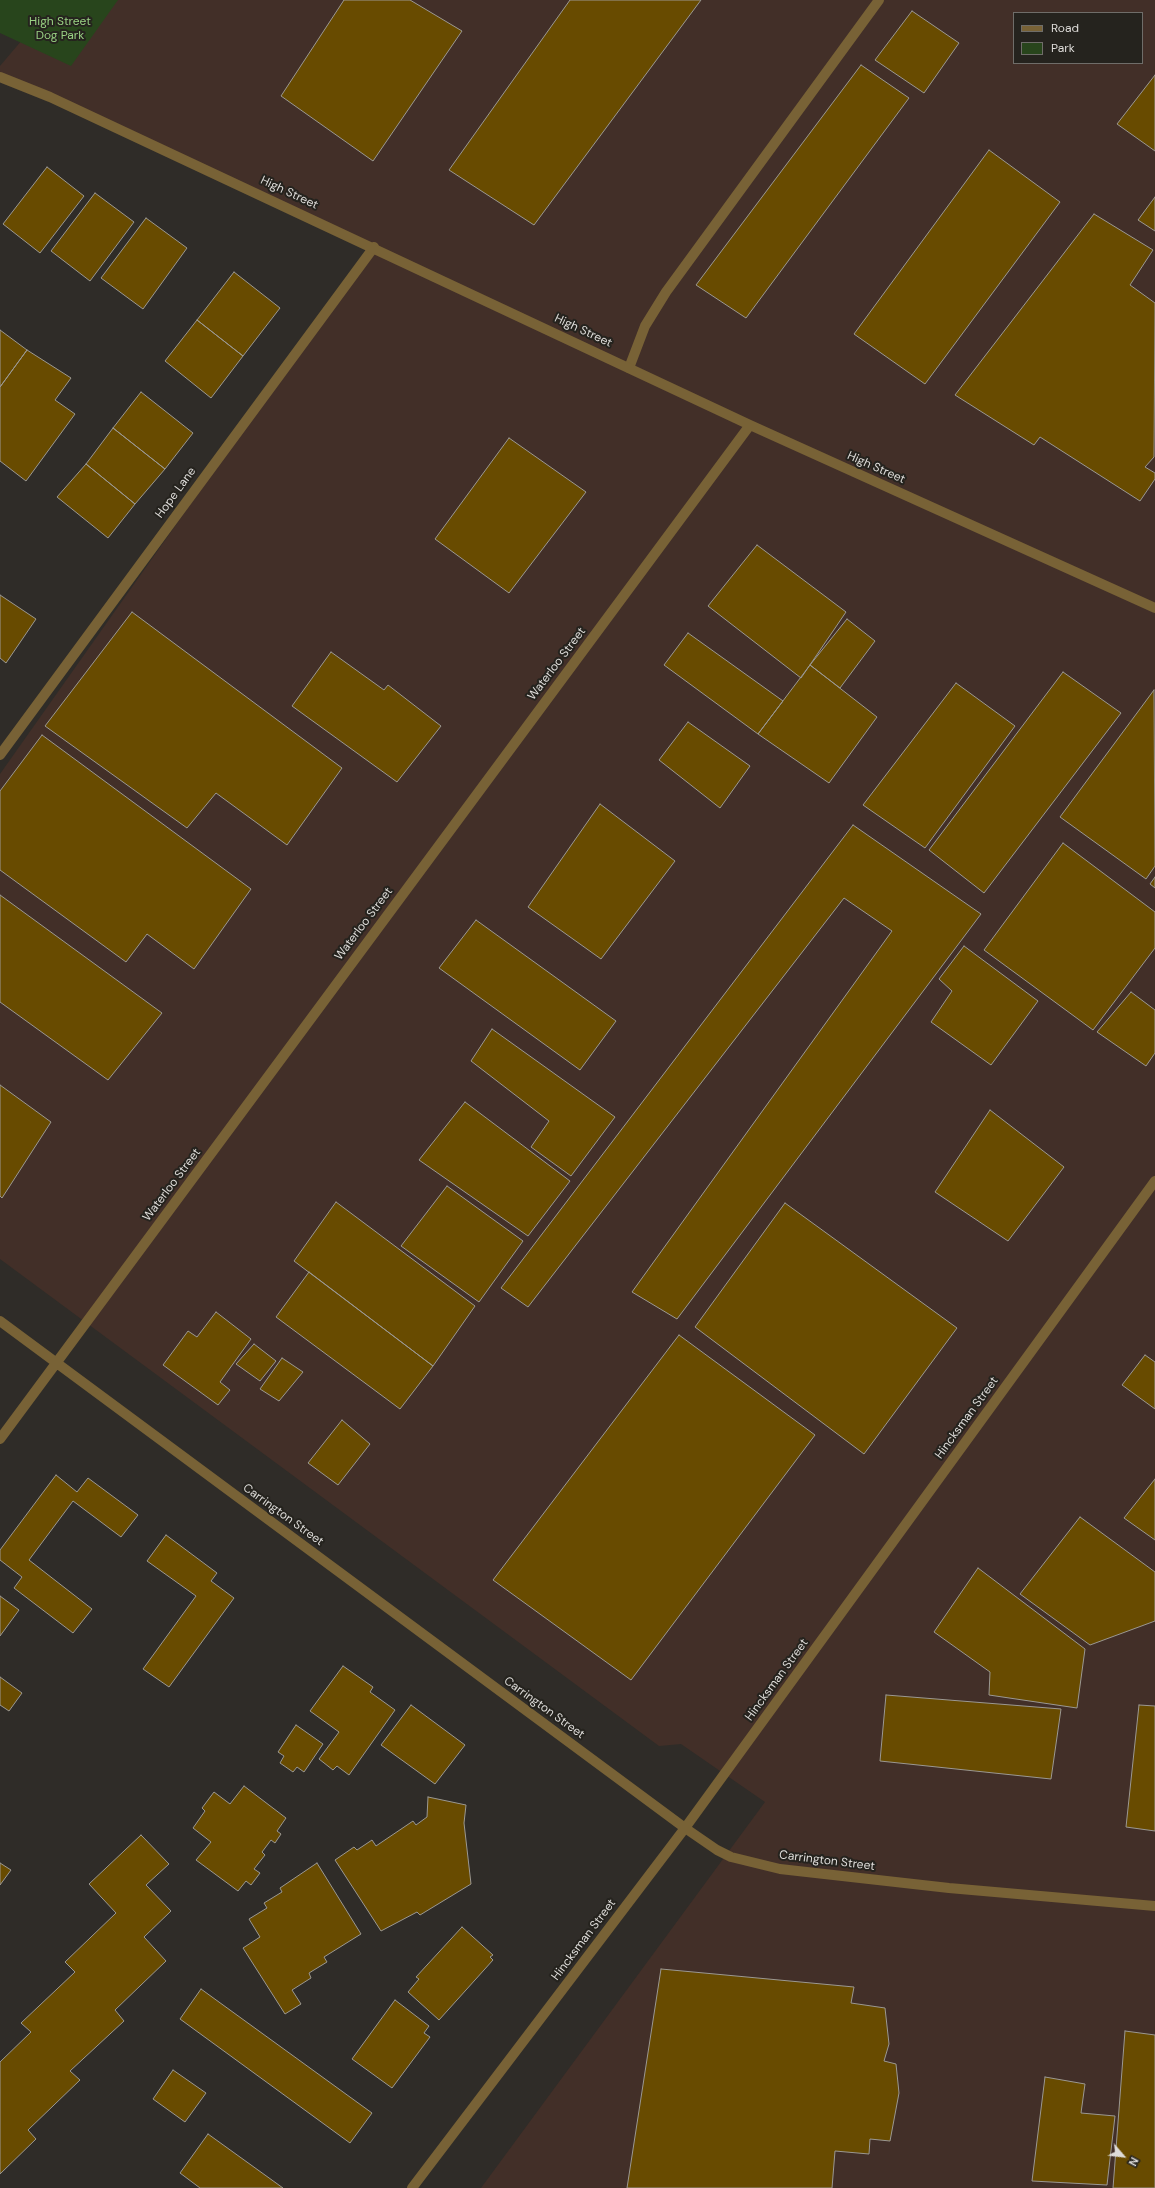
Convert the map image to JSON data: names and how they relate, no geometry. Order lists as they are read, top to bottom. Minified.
{"streets":{"street":["High Street","Hope Lane","Waterloo Street","Hincksman Street","Carrington Street"]},"crossings":[["High Street","Hope Lane"],["High Street","Waterloo Street"],["Waterloo Street","Carrington Street"],["Hincksman Street","Carrington Street"]],"parks":["High Street Dog Park"],"legend":["Road","Park"],"north":"bottom right"}
